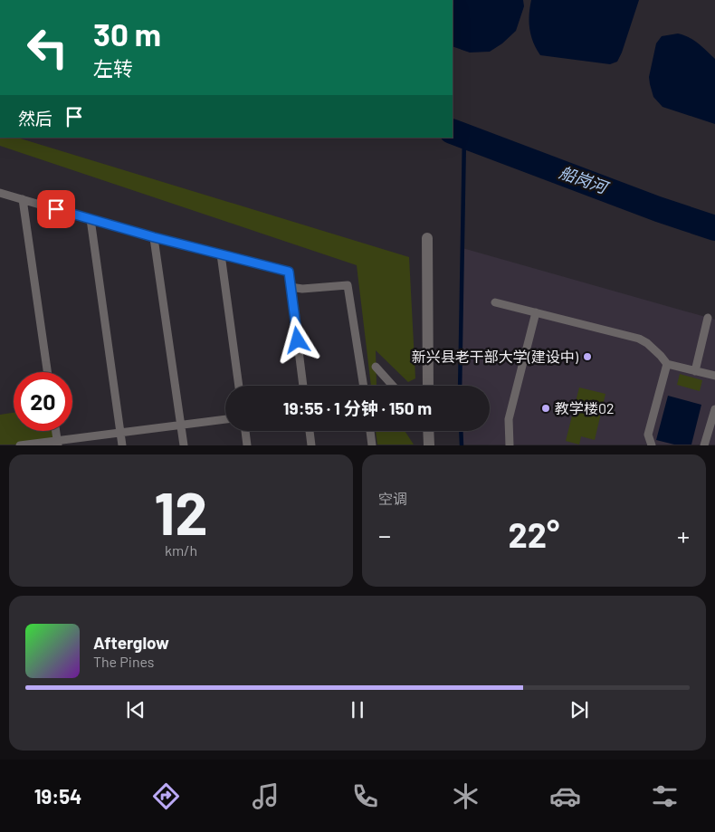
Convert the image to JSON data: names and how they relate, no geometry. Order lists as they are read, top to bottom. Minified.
{"water":["船岗河"],"places":["新兴县老干部大学(建设中)","教学楼02"],"page":{"turn":["30 m","左转"],"then":"然后","limit":"20","trip":"19:55 · 1 分钟 · 150 m","tile":[["12","km/h"],"空调"],"heat":["−","22°","+"],"song":["Afterglow","The Pines"],"tabs":"19:54"}}
